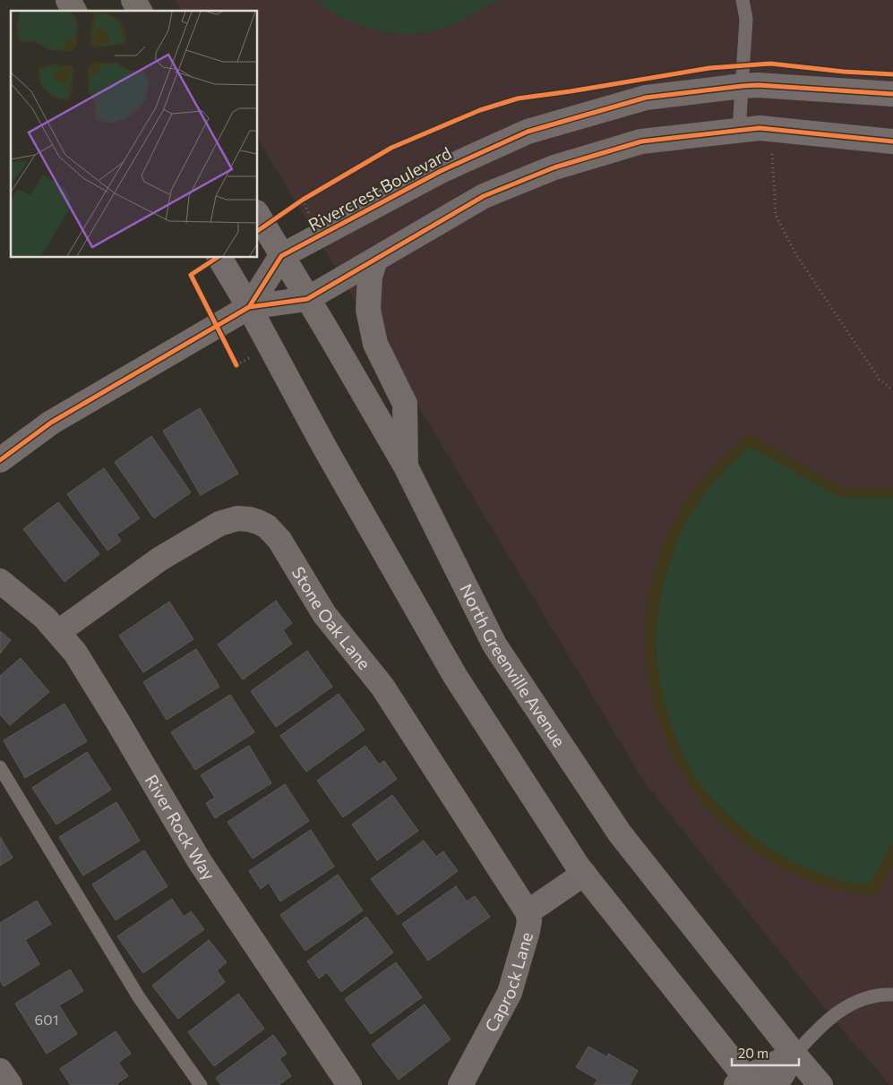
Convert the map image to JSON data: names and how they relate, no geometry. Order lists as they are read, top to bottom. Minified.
{"streets":{"main road":["Rivercrest Boulevard","North Greenville Avenue"],"street":["Stone Oak Lane","River Rock Way","Caprock Lane"]},"crossings":[["Rivercrest Boulevard","North Greenville Avenue"],["Stone Oak Lane","River Rock Way"],["Stone Oak Lane","Caprock Lane"]],"house_numbers":["601"],"scale_bar":"20 m"}
